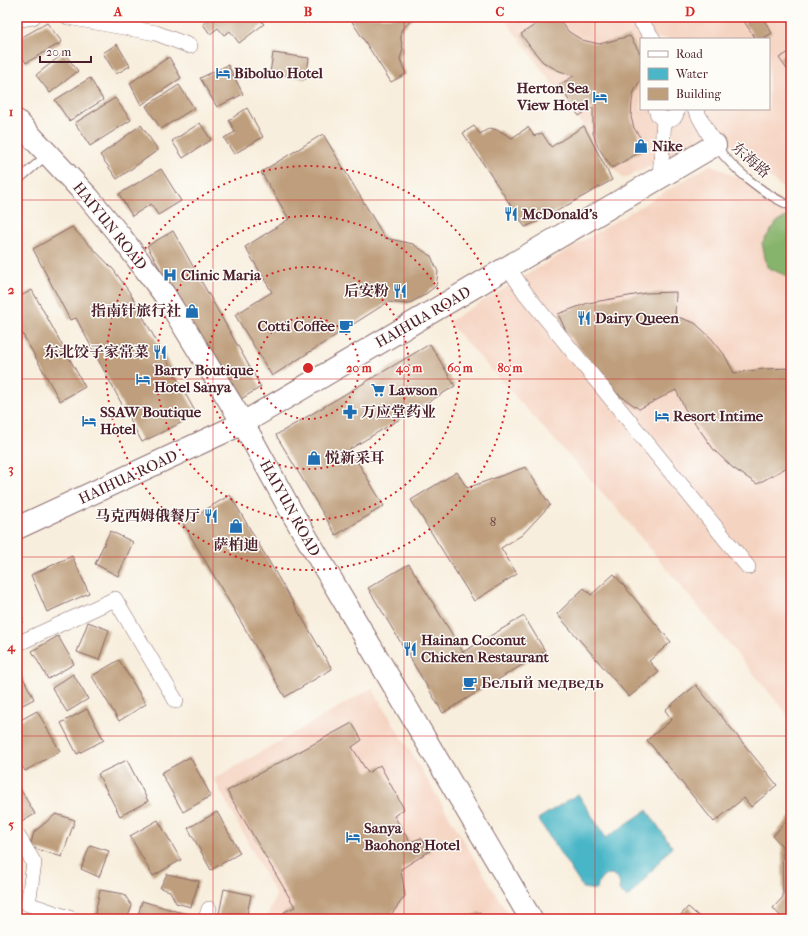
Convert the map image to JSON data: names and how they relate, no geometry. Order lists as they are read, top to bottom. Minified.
{"streets":{"street":["HAIYUN ROAD","HAIHUA ROAD"],"lane":["东海路"]},"crossings":[["东海路","HAIHUA ROAD"],["HAIYUN ROAD","HAIHUA ROAD"]],"places":{"hotel":["Biboluo Hotel","Herton Sea View Hotel","Barry Boutique Hotel Sanya","Resort Intime","SSAW Boutique Hotel","Sanya Baohong Hotel"],"shop":["Nike","指南针旅行社","悦新采耳","萨柏迪"],"restaurant":["McDonald's","后安粉","Dairy Queen","东北饺子家常菜","马克西姆俄餐厅","Hainan Coconut Chicken Restaurant"],"hospital":["Clinic Maria"],"cafe":["Cotti Coffee","Белый медведь"],"supermarket":["Lawson"],"pharmacy":["万应堂药业"]},"house_numbers":["8"],"legend":["Road","Water","Building"],"scale_bar":"20 m","grid":{"columns":["A","B","C","D"],"rows":["1","2","3","4","5"]},"rings":["20 m","40 m","60 m","80 m"]}
